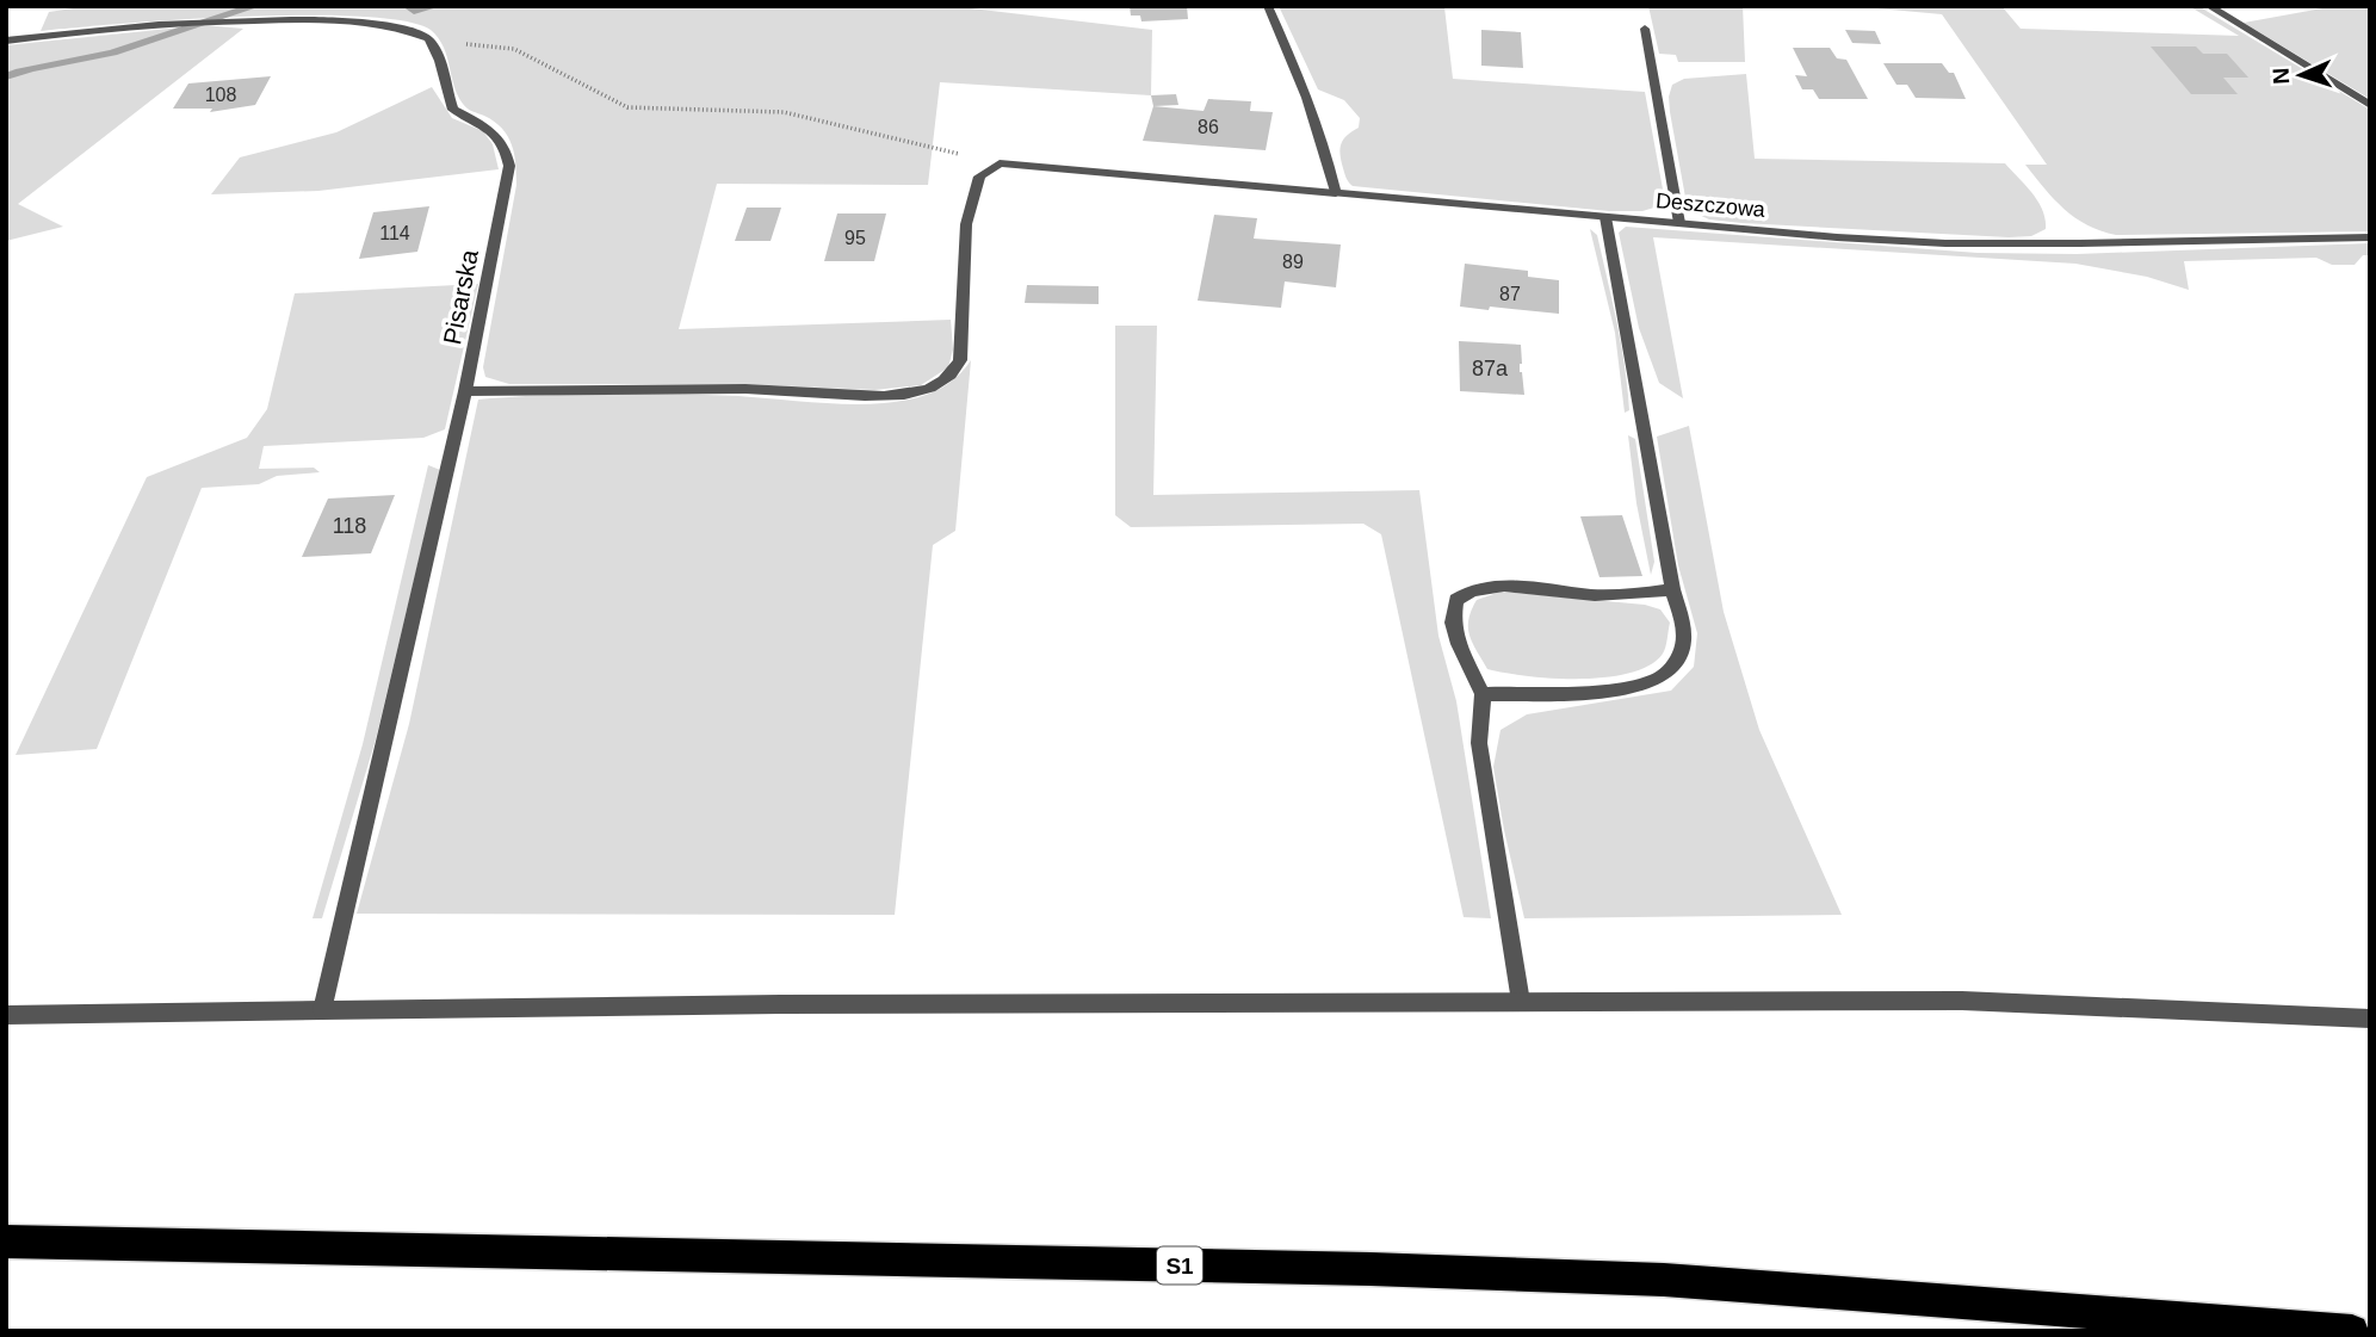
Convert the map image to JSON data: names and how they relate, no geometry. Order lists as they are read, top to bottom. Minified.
{"streets":{"highway":["S1"],"street":["Deszczowa","Pisarska"]},"house_numbers":["108","86","114","95","89","87","87a","118"],"north":"left"}
